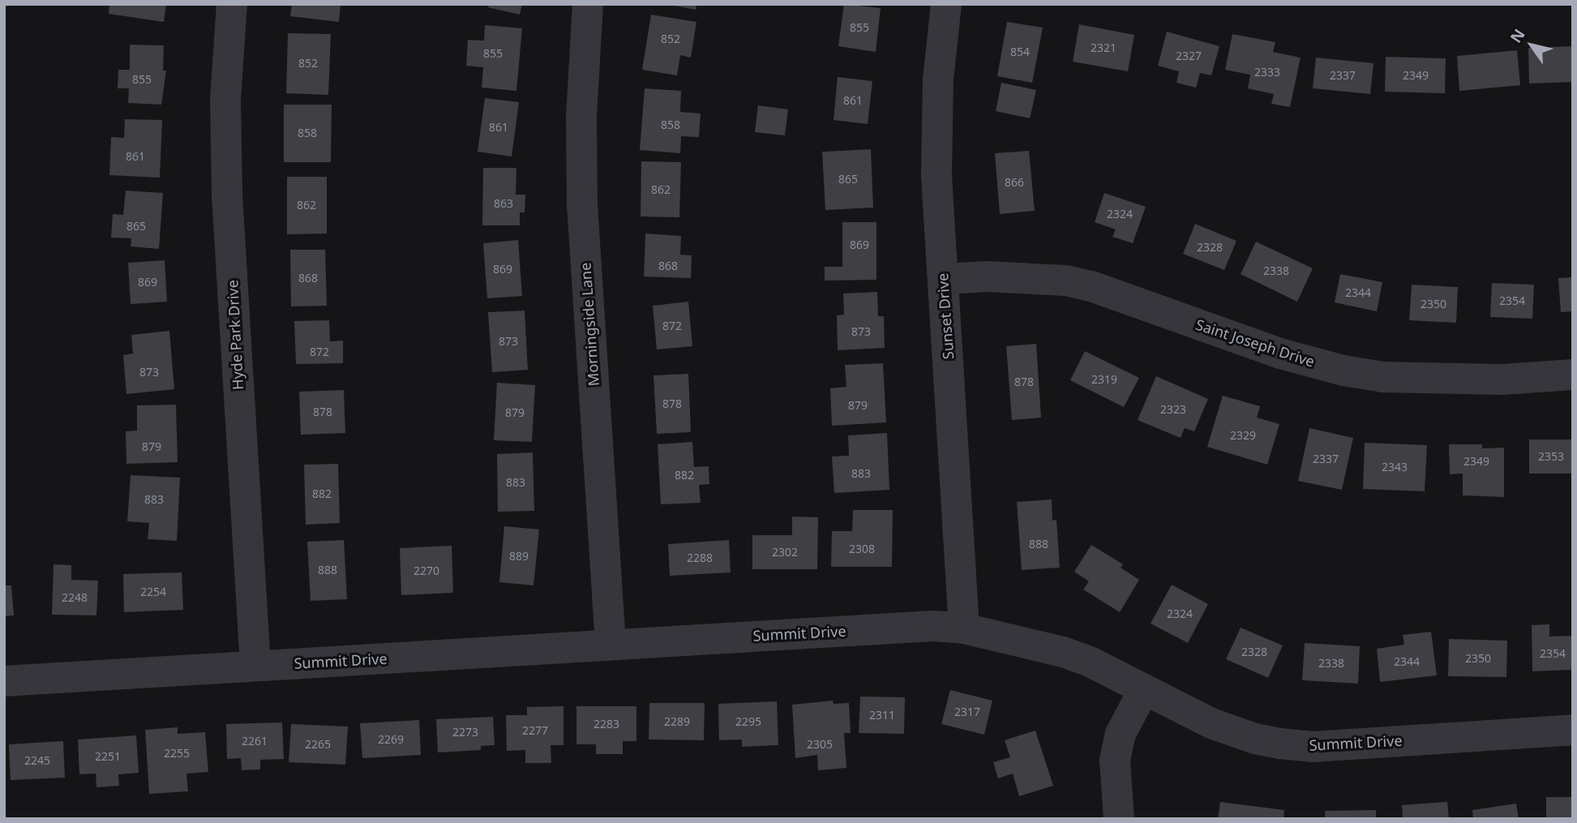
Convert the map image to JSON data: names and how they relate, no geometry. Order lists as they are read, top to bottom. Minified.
{"streets":{"street":["Sunset Drive","Morningside Lane","Hyde Park Drive","Saint Joseph Drive","Summit Drive"]},"crossings":[["Sunset Drive","Saint Joseph Drive"],["Sunset Drive","Summit Drive"],["Morningside Lane","Summit Drive"],["Hyde Park Drive","Summit Drive"]],"house_numbers":["855","852","2321","854","855","2327","852","2333","2337","2349","855","861","858","861","858","861","865","866","862","863","862","2324","865","869","2328","868","869","2338","868","869","2344","2354","2350","872","873","873","872","873","2319","878","878","879","2323","878","879","2329","879","2353","2337","2349","2343","883","882","883","882","883","888","2308","2302","889","2288","888","2270","2254","2248","2324","2328","2354","2350","2344","2338","2317","2311","2289","2295","2283","2277","2273","2269","2261","2265","2305","2255","2251","2245"],"north":"top left"}
